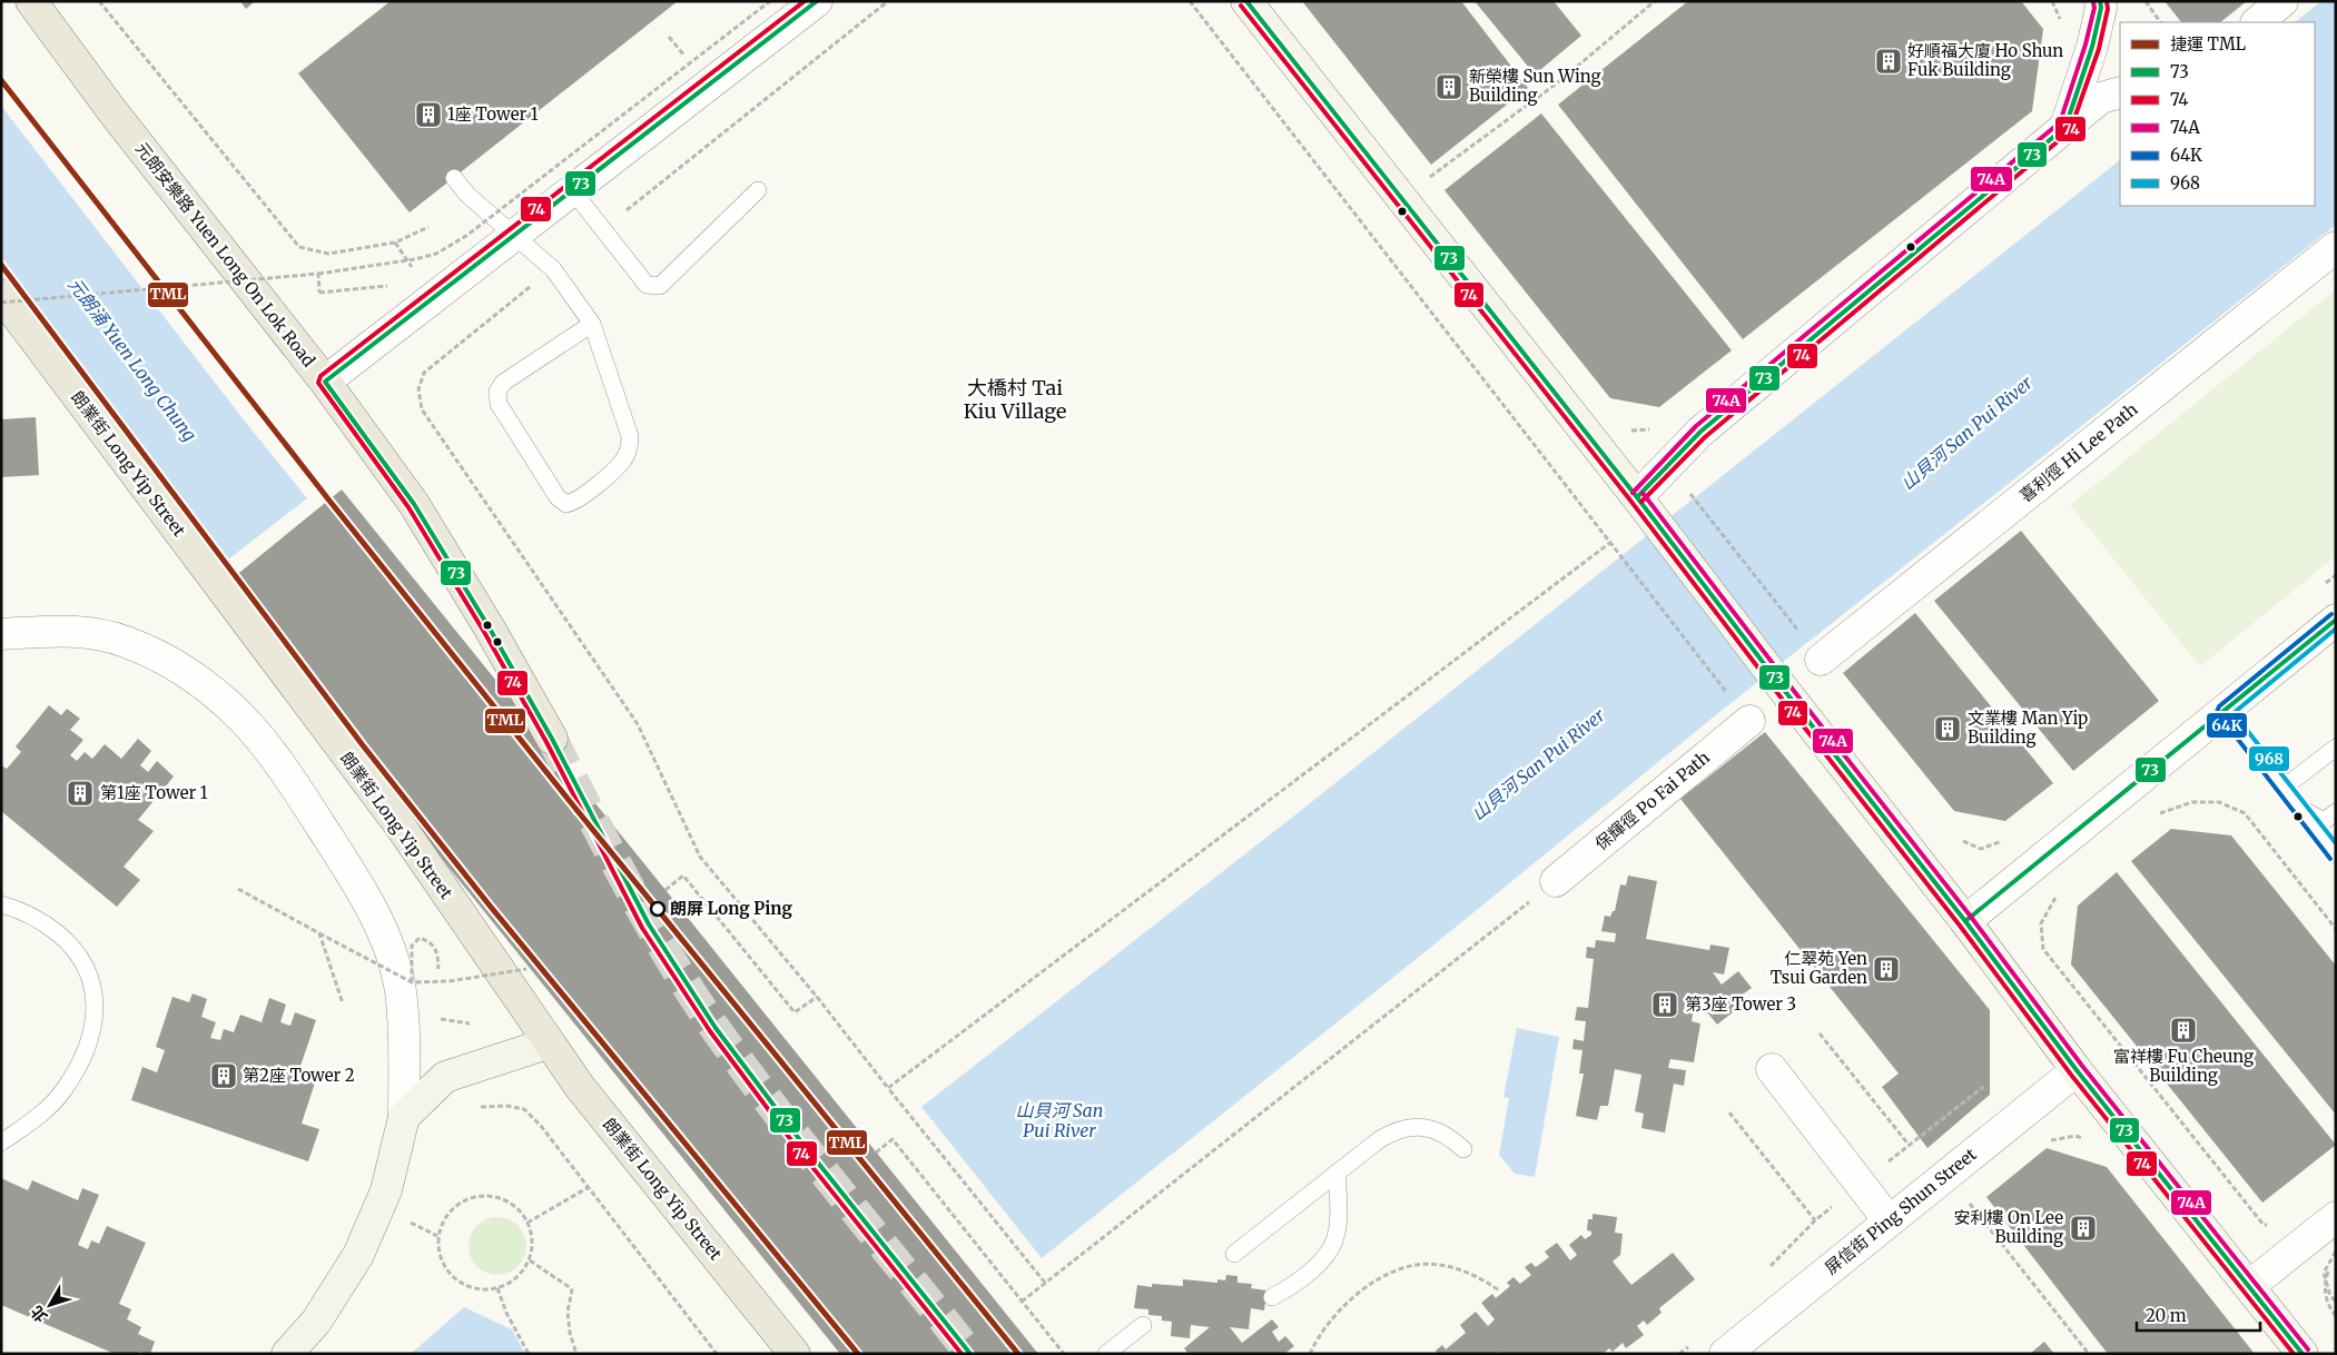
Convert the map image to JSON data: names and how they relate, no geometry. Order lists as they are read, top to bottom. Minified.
{"streets":{"main road":["元朗安樂路 Yuen Long On Lok Road","朗業街 Long Yip Street"],"street":["喜利徑 Hi Lee Path","保輝徑 Po Fai Path","屏信街 Ping Shun Street"]},"districts":["大橋村 Tai Kiu Village"],"water":["元朗涌 Yuen Long Chung","山貝河 San Pui River"],"places":{"building":["好順福大廈 Ho Shun Fuk Building","新榮樓 Sun Wing Building","1座 Tower 1","文業樓 Man Yip Building","第1座 Tower 1","仁翠苑 Yen Tsui Garden","第3座 Tower 3","富祥樓 Fu Cheung Building","第2座 Tower 2","安利樓 On Lee Building"],"other":["朗屏 Long Ping"]},"lines":["transit line 73","transit line 74","transit line 74A","metro line TML","transit line 64K","transit line 968"],"legend":["捷運 TML","73","74","74A","64K","968"],"scale_bar":"20 m","north":"bottom left"}
